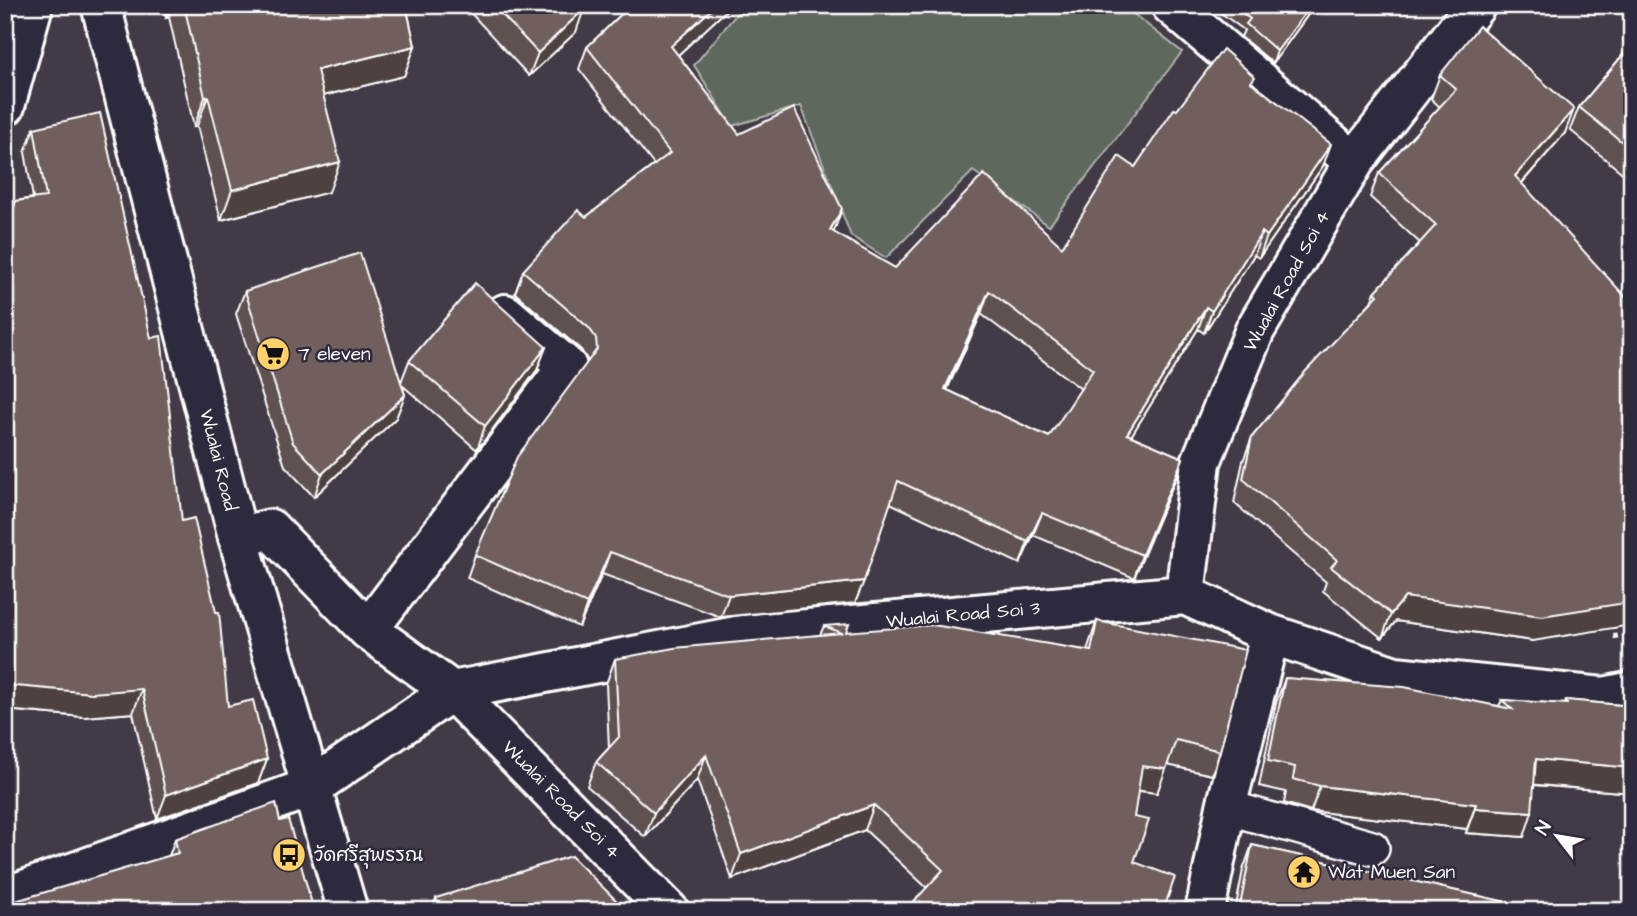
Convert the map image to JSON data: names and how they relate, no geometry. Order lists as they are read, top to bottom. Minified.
{"streets":{"street":["Wualai Road Soi 4","Wualai Road","Wualai Road Soi 3"]},"crossings":[["Wualai Road Soi 4","Wualai Road"],["Wualai Road Soi 4","Wualai Road Soi 3"],["Wualai Road","Wualai Road Soi 3"]],"places":{"supermarket":["7 eleven"],"bus stop":["วัดศรีสุพรรณ"],"temple":["Wat Muen San"]},"north":"top left"}
